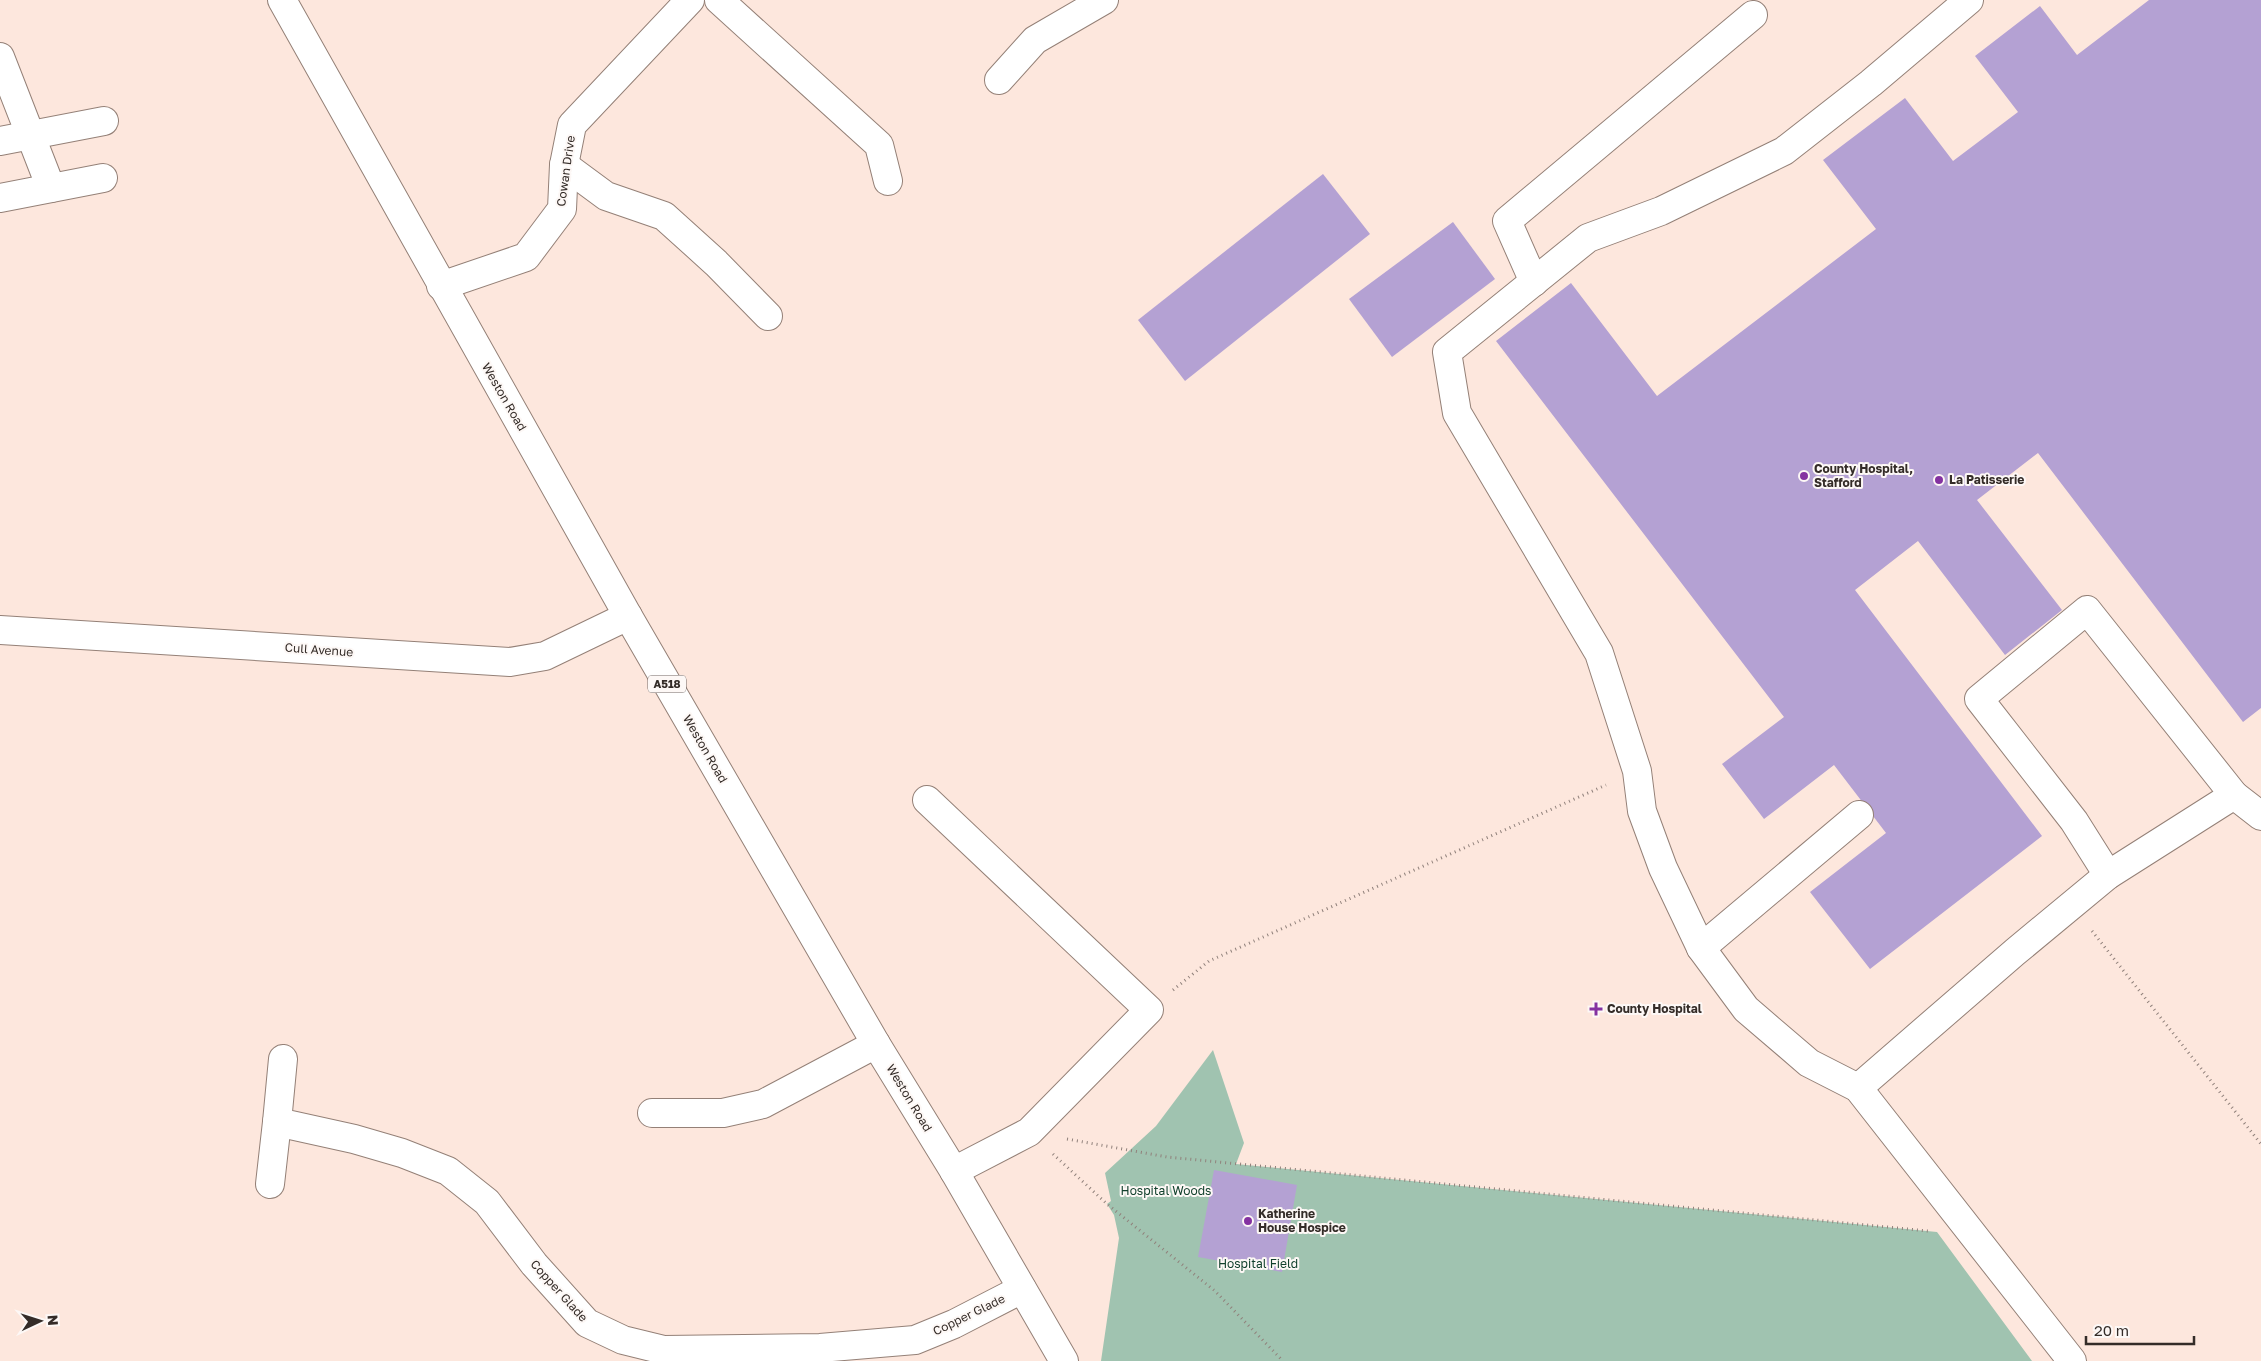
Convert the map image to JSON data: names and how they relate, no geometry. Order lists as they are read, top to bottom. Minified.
{"streets":{"main road":["Cowan Drive","Weston Road","Cull Avenue","A518","Copper Glade"]},"crossings":[["Cowan Drive","Weston Road"],["Weston Road","Cull Avenue"],["Weston Road","Copper Glade"]],"parks":["Hospital Woods","Hospital Field"],"places":{"other":["County Hospital, Stafford","La Patisserie","Katherine House Hospice"],"health":["County Hospital"]},"scale_bar":"20 m","north":"right"}
